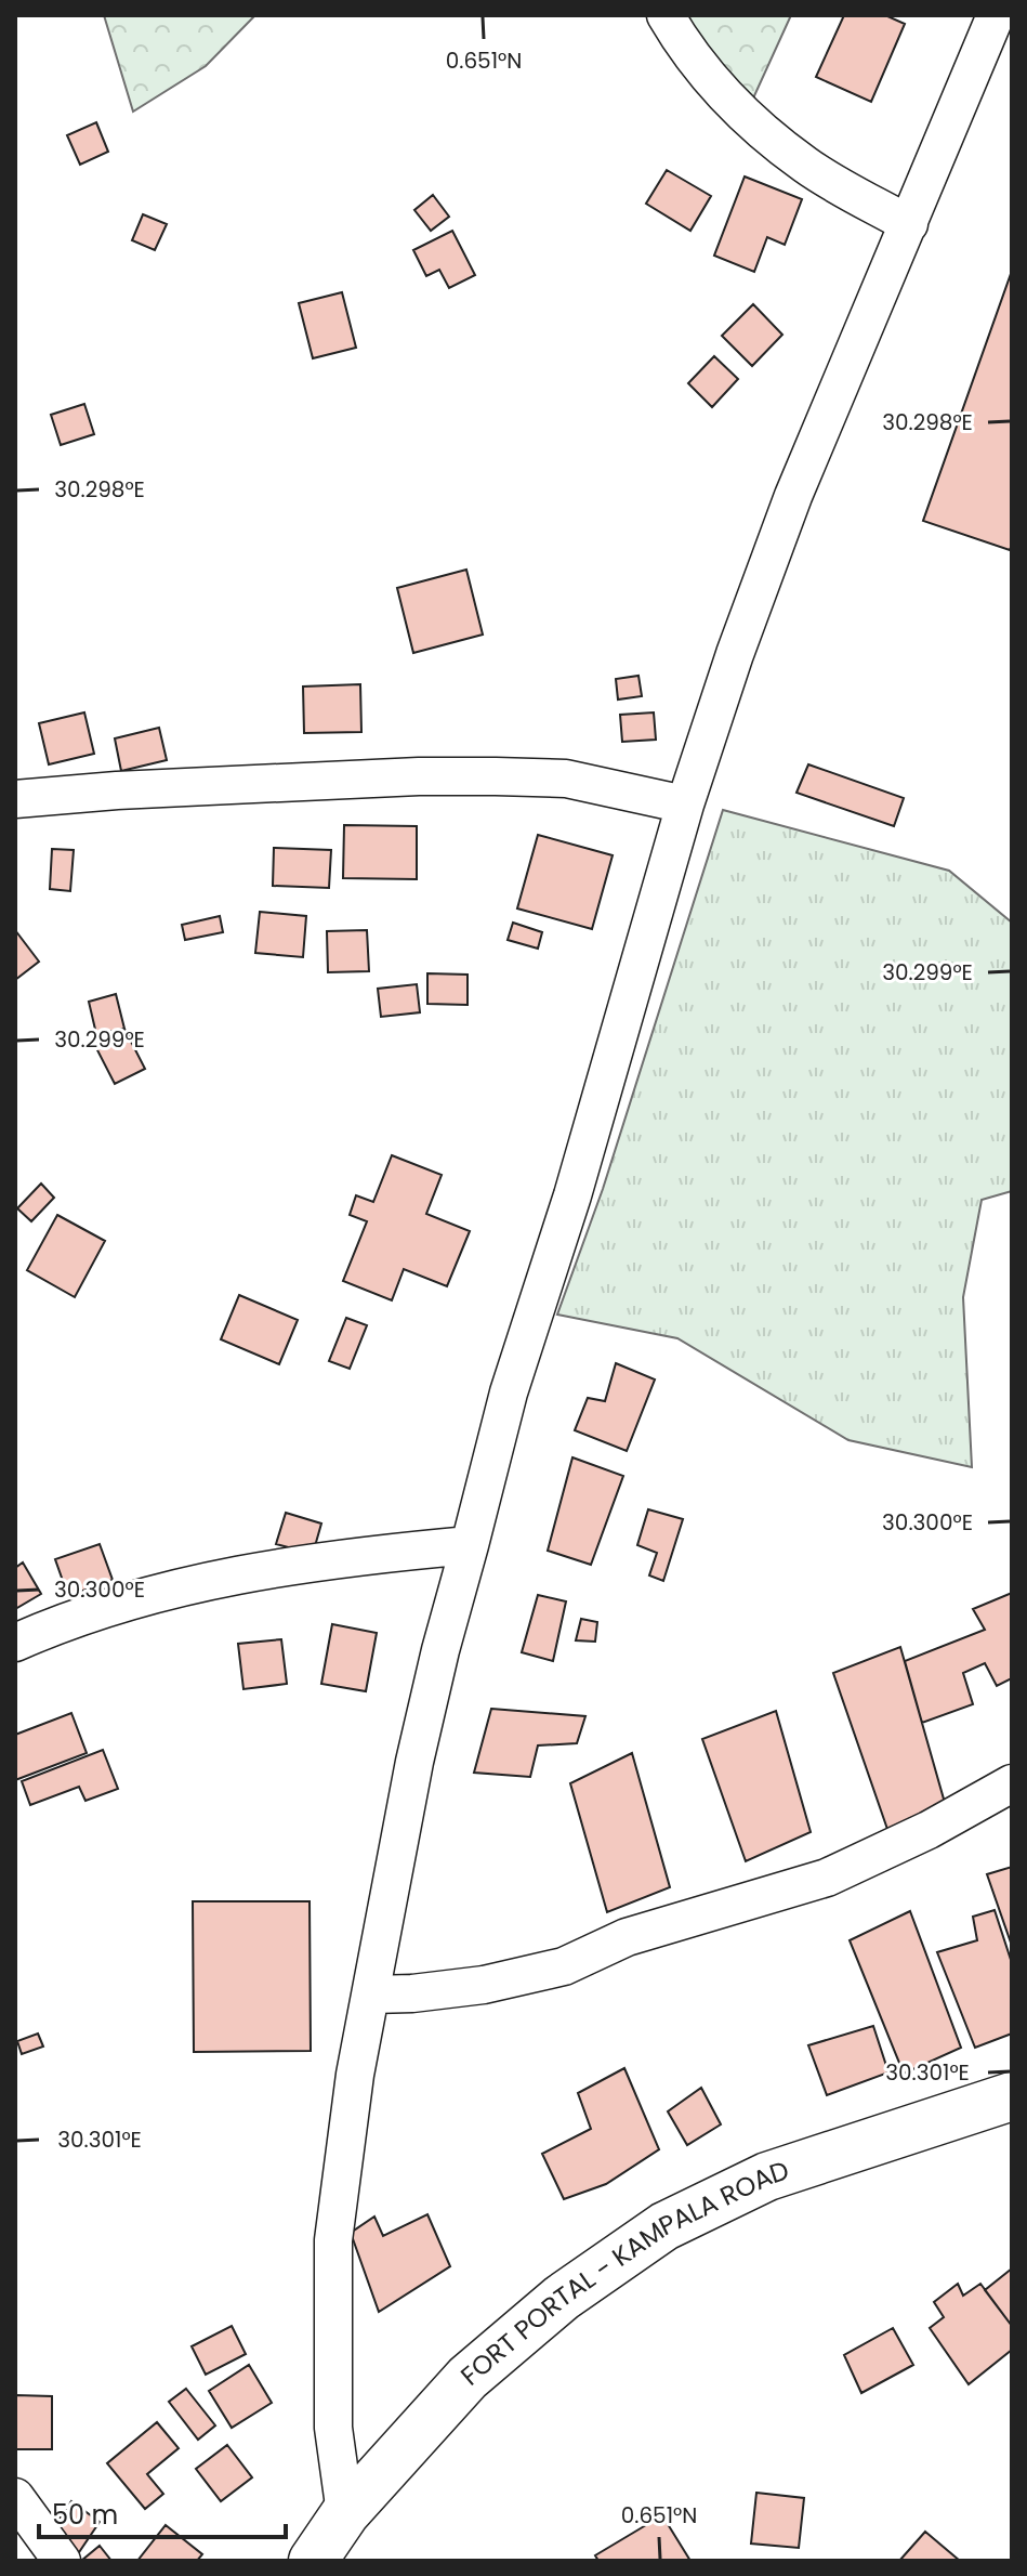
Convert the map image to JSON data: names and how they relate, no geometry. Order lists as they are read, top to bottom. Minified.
{"streets":{"highway":["FORT PORTAL - KAMPALA ROAD"]},"scale_bar":"50 m","coordinates":["0.651°N","30.298°E","30.299°E","30.300°E","30.301°E"]}
